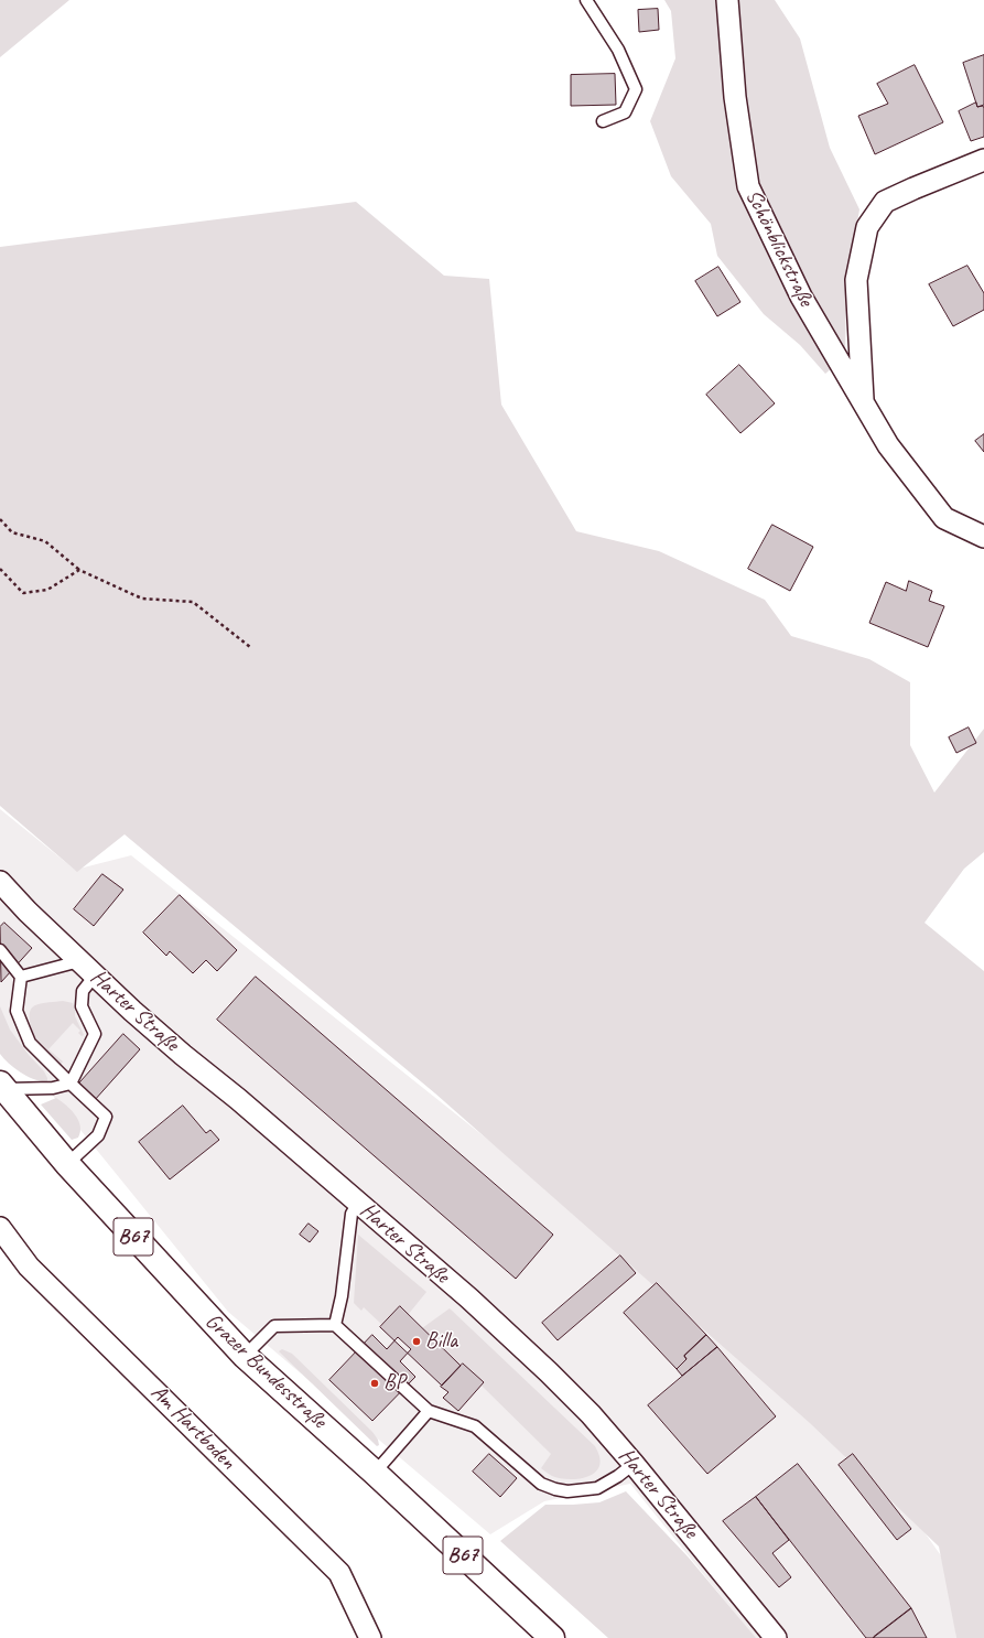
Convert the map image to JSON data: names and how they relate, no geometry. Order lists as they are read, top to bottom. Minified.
{"streets":{"main road":["B67","Grazer Bundesstraße"],"street":["Schönblickstraße","Harter Straße","Am Hartboden"]},"places":["Billa","BP"]}
